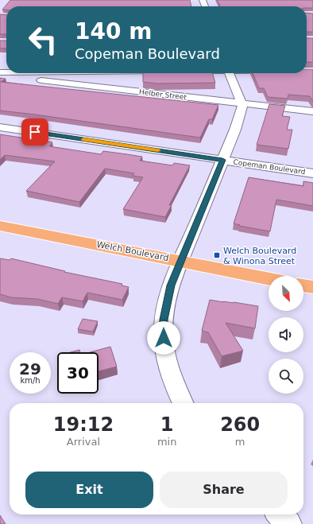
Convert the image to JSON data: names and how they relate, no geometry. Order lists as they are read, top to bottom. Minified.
{"streets":{"main road":["Welch Boulevard"],"street":["Helber Street","Copeman Boulevard"]},"places":{"transit":["Welch Boulevard & Winona Street"]},"north":"bottom right","page":{"turn":["140 m","Copeman Boulevard"],"speed":"29 km/h","limit":"30","eta":["19:12","Arrival","1","min","260","m"],"buttons":["Exit","Share"]}}
